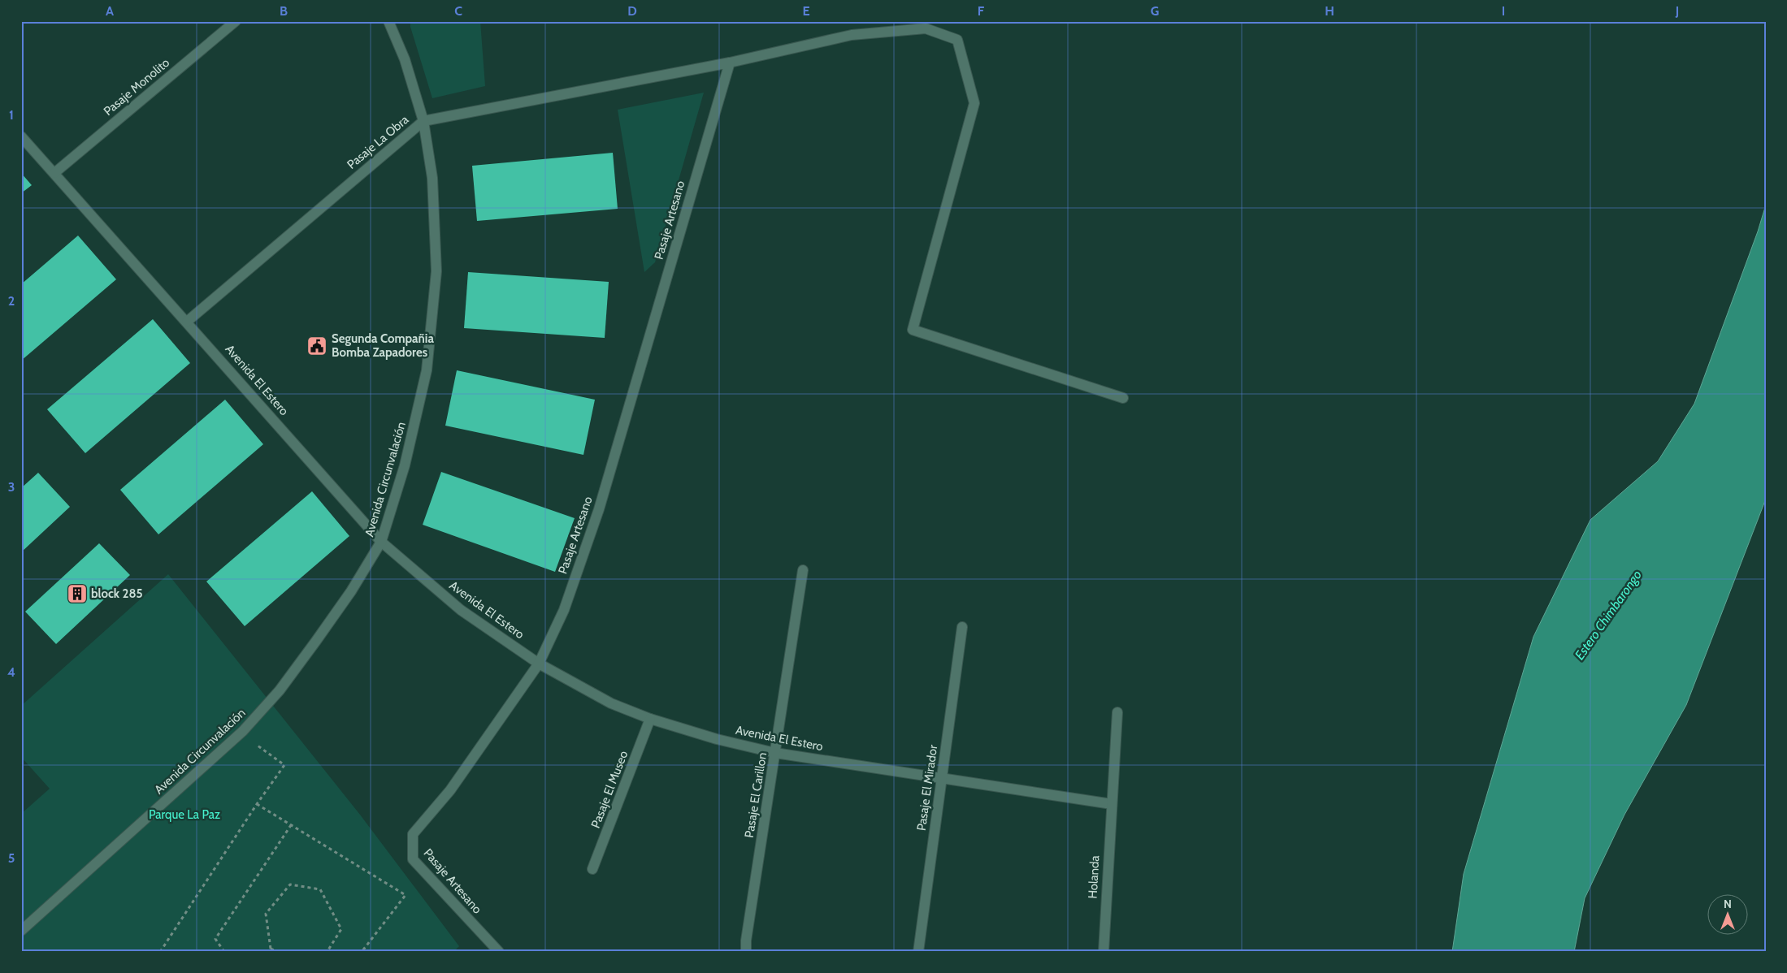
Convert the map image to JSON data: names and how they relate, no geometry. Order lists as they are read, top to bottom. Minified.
{"streets":{"street":["Pasaje Monolito","Pasaje La Obra","Pasaje Artesano","Avenida El Estero","Avenida Circunvalación","Pasaje El Mirador","Pasaje El Museo","Pasaje El Carillon","Holanda"]},"crossings":[["Pasaje Monolito","Avenida El Estero"],["Pasaje La Obra","Pasaje Artesano"],["Pasaje La Obra","Avenida El Estero"],["Pasaje La Obra","Avenida Circunvalación"],["Pasaje Artesano","Avenida El Estero"],["Avenida El Estero","Avenida Circunvalación"],["Avenida El Estero","Pasaje El Mirador"],["Avenida El Estero","Pasaje El Museo"],["Avenida El Estero","Pasaje El Carillon"],["Avenida El Estero","Holanda"]],"water":["Estero Chimbarongo"],"parks":["Parque La Paz"],"places":{"public building":["Segunda Compañia Bomba Zapadores"],"building":["block 285"]},"north":"top","grid":{"columns":["A","B","C","D","E","F","G","H","I","J"],"rows":["1","2","3","4","5"]}}
